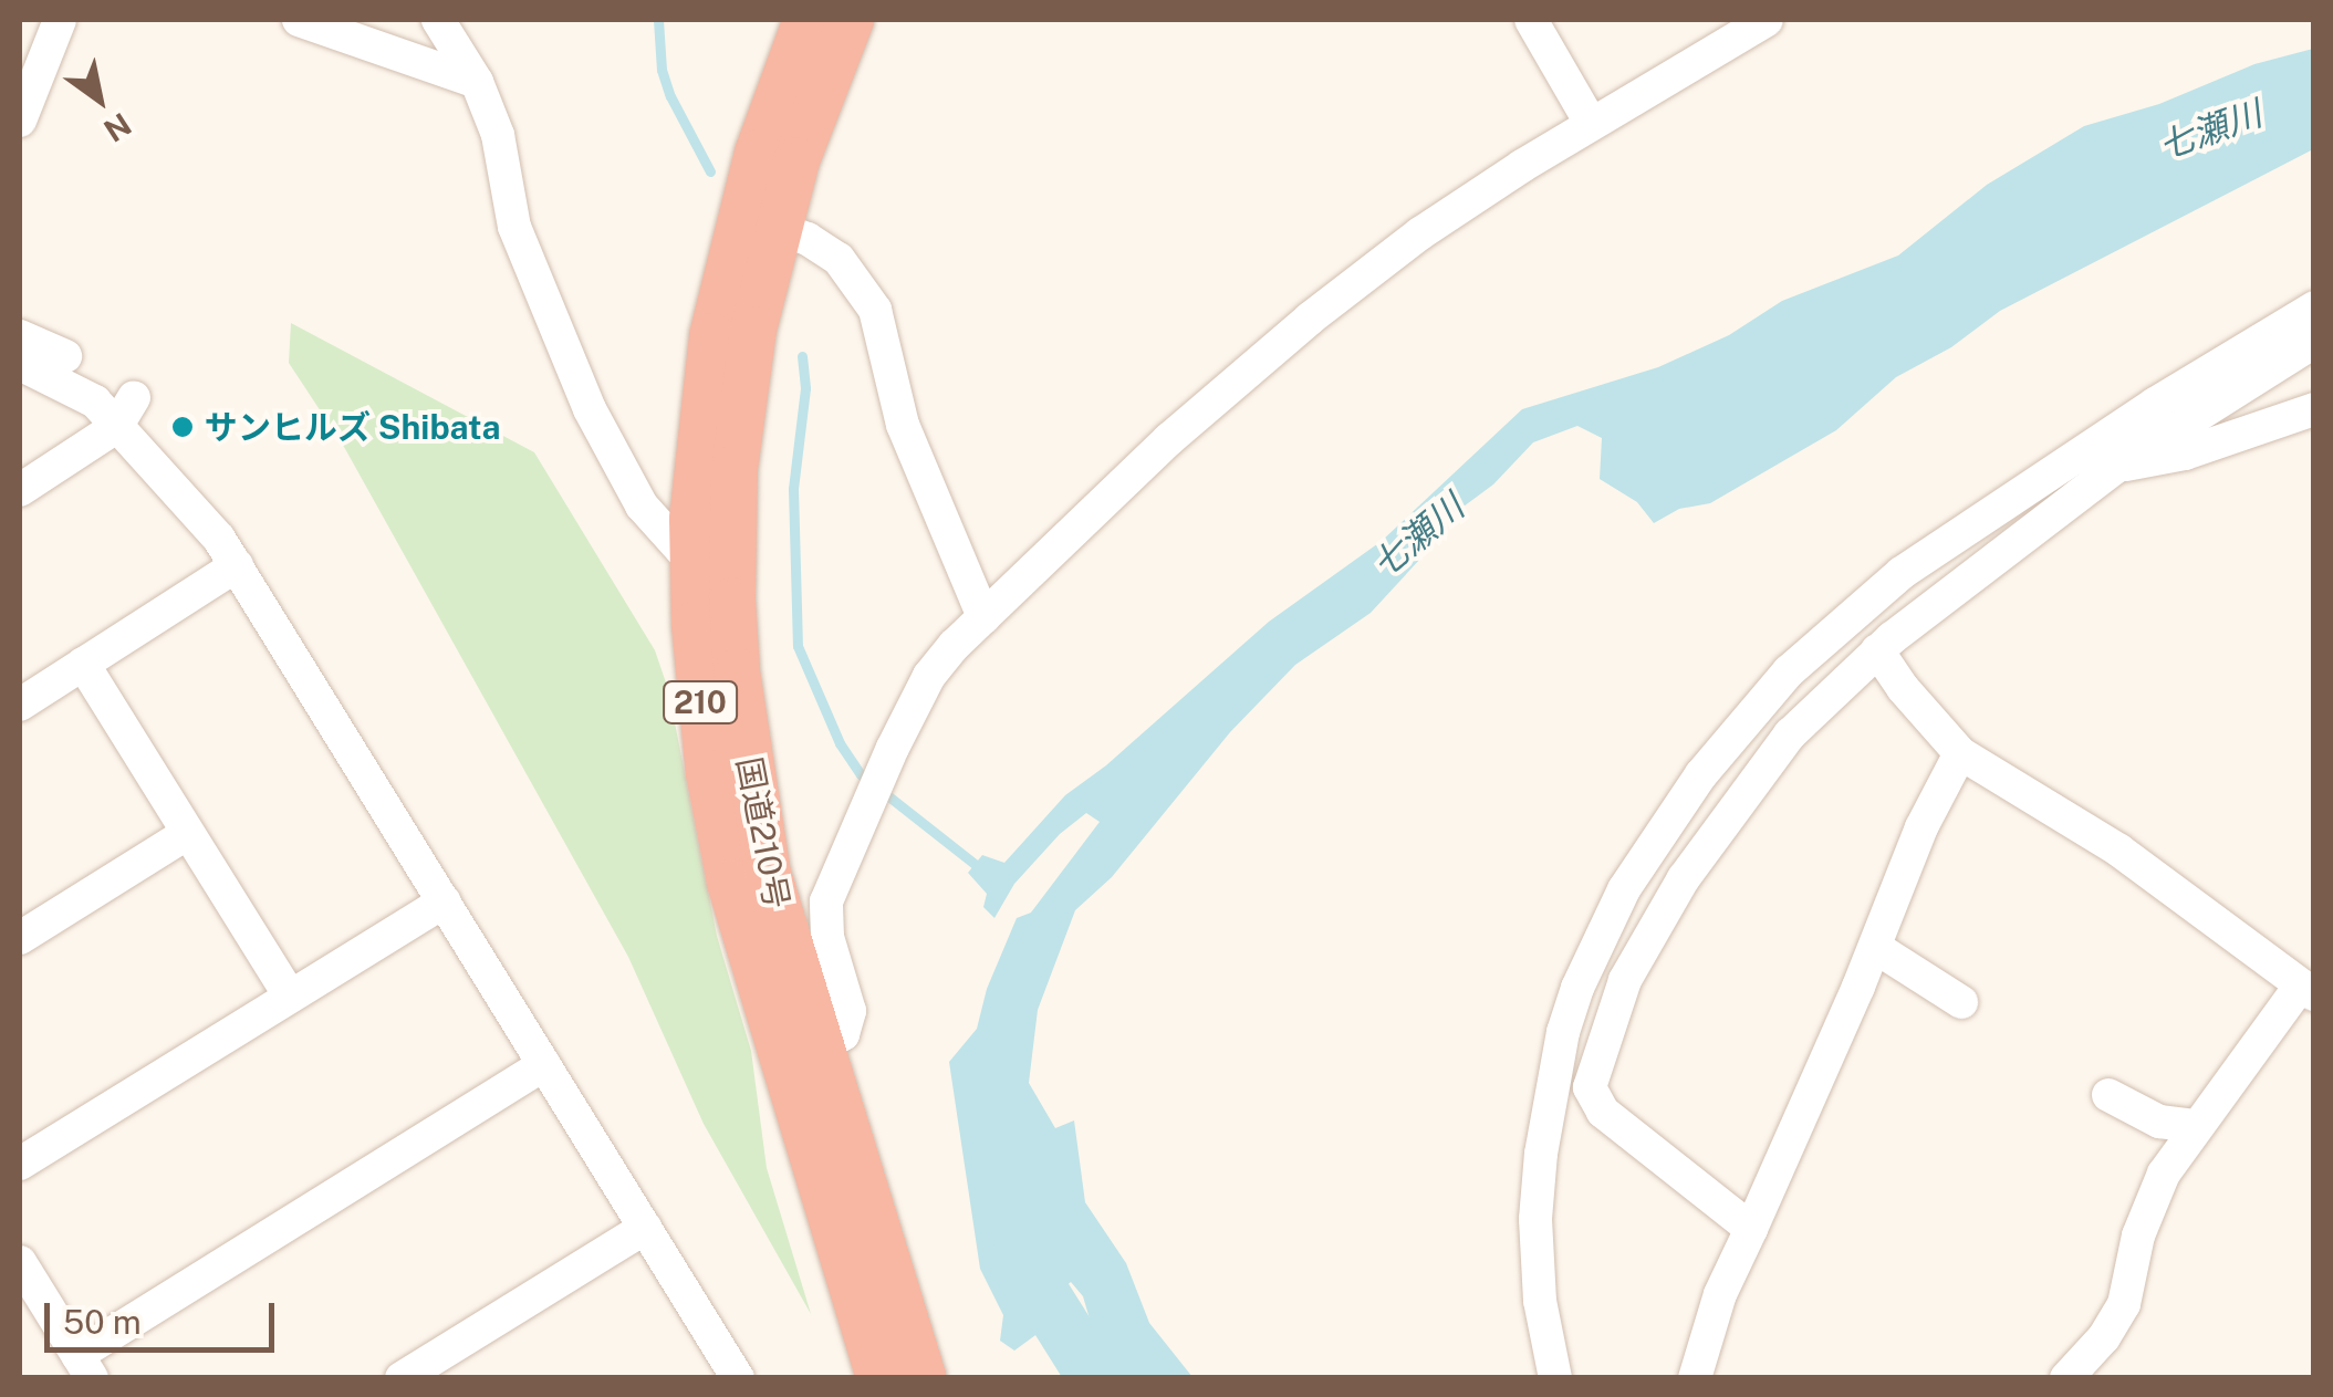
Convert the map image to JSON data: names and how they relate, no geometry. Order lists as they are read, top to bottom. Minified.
{"streets":{"highway":["210","国道210号"]},"water":["七瀬川"],"places":["サンヒルズ Shibata"],"scale_bar":"50 m","north":"bottom right"}
